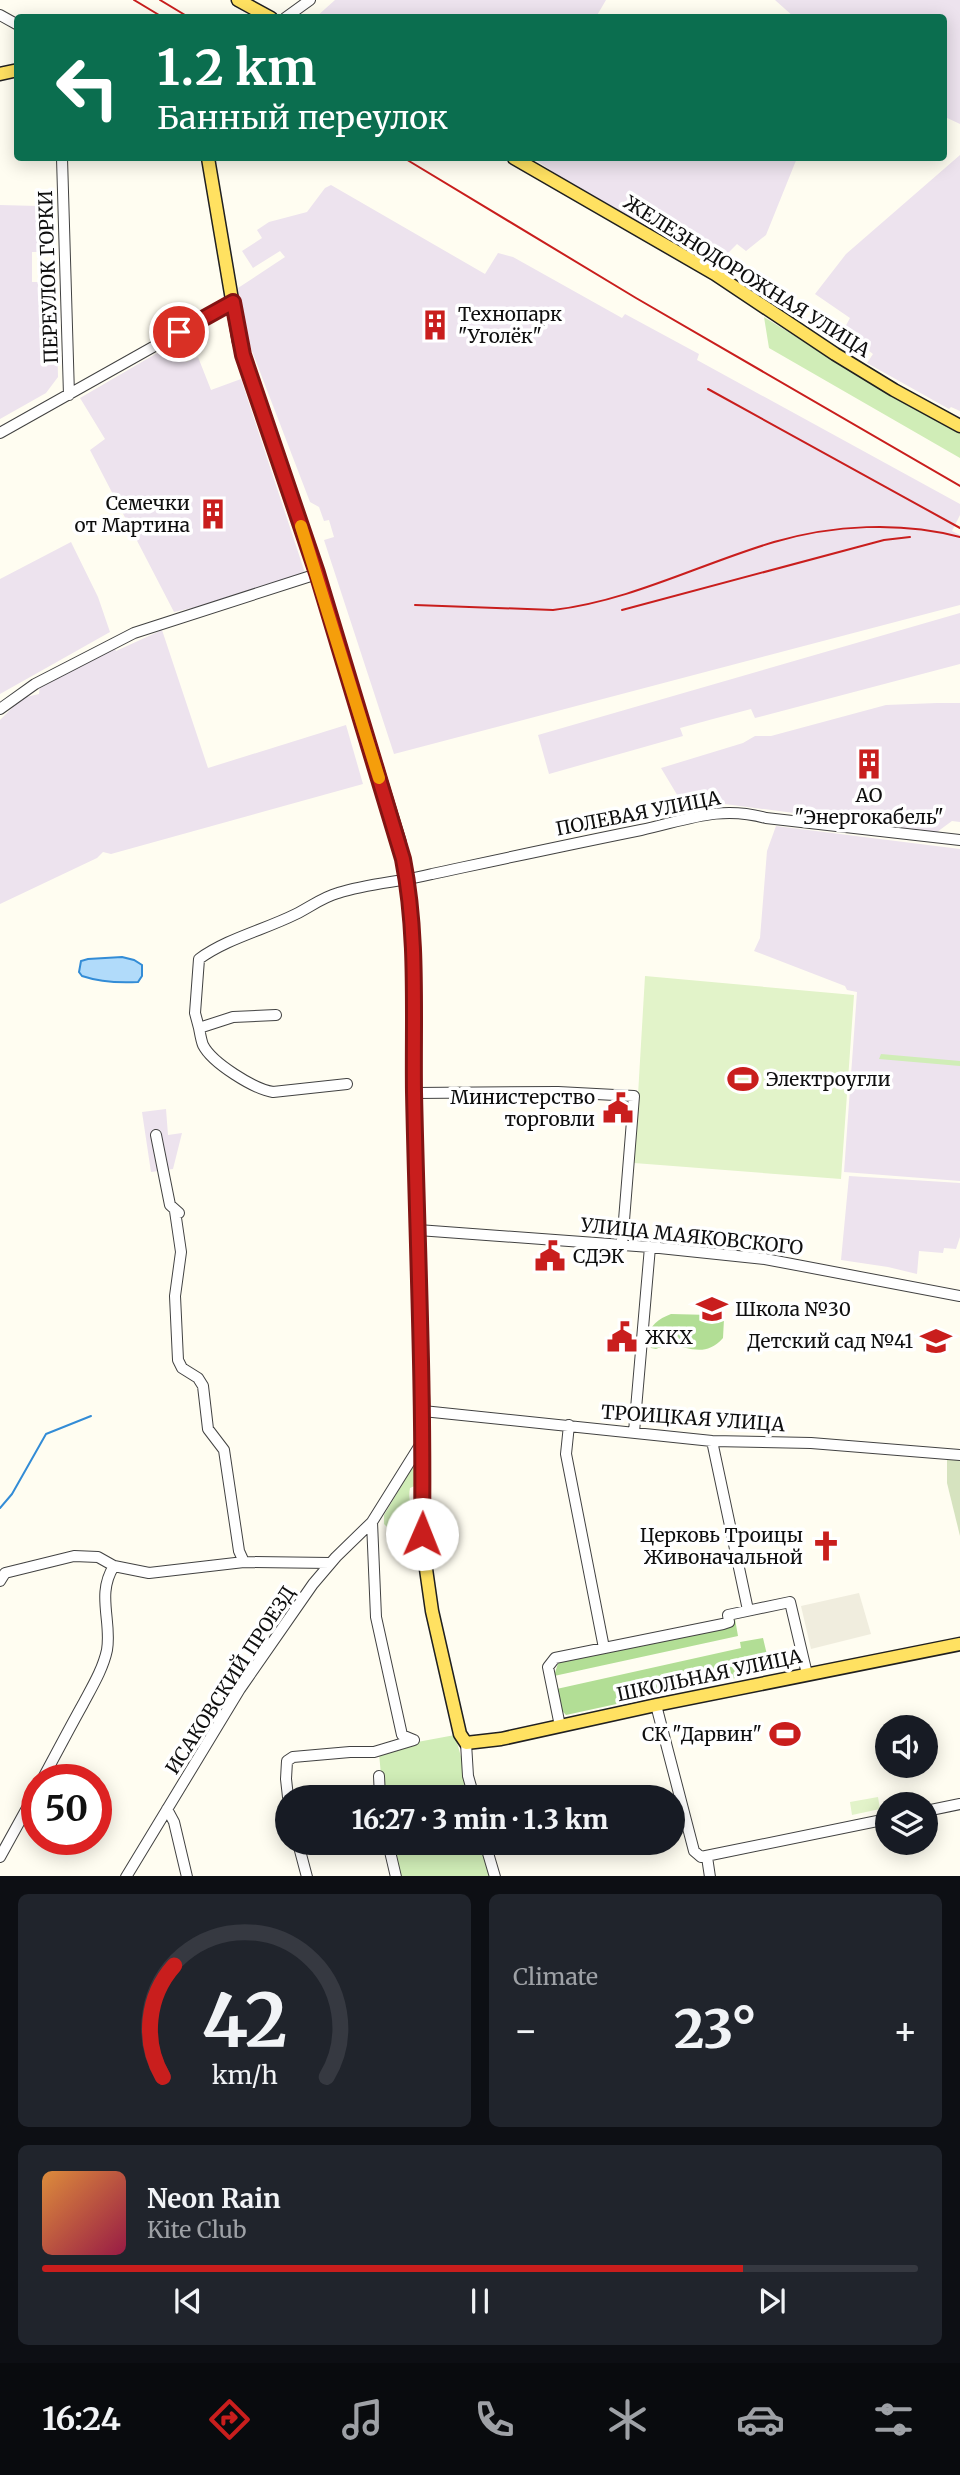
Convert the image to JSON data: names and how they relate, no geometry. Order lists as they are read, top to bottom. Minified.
{"streets":{"main road":["ЖЕЛЕЗНОДОРОЖНАЯ УЛИЦА","ШКОЛЬНАЯ УЛИЦА"],"street":["ПЕРЕУЛОК ГОРКИ","ПОЛЕВАЯ УЛИЦА","УЛИЦА МАЯКОВСКОГО","ТРОИЦКАЯ УЛИЦА","ИСАКОВСКИЙ ПРОЕЗД"]},"places":{"building":["Технопарк \"Уголёк\"","Семечки от Мартина","АО \"Энергокабель\""],"sports":["Электроугли","СК \"Дарвин\""],"public building":["Министерство торговли","СДЭК","ЖКХ"],"school or university":["Школа №30","Детский сад №41"],"church":["Церковь Троицы Живоначальной"]},"page":{"turn":["1.2 km","Банный переулок"],"limit":"50","trip":"16:27 · 3 min · 1.3 km","tile":"Climate","heat":["−","23°","+"],"song":["Neon Rain","Kite Club"],"tabs":"16:24","gauge":["42","km/h"]}}
